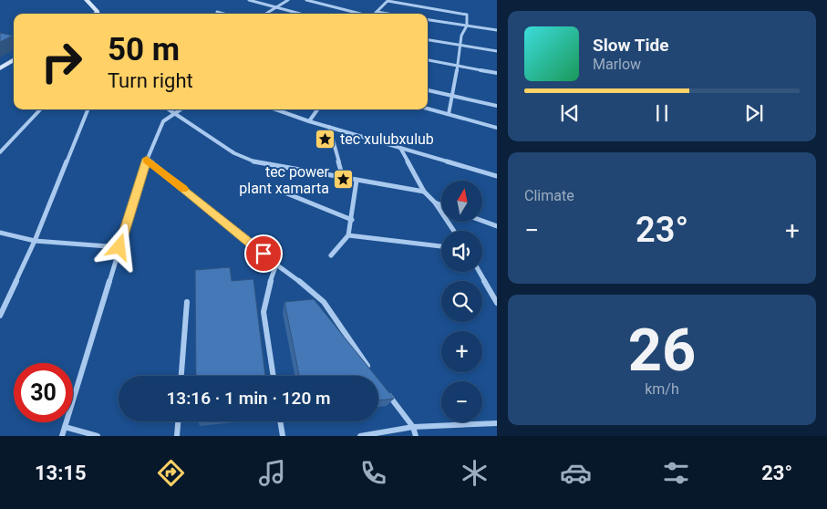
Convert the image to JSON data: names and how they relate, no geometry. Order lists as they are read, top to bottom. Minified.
{"places":{"place":["tec xulubxulub","tec power plant xamarta"]},"north":"top","page":{"turn":["50 m","Turn right"],"song":["Slow Tide","Marlow"],"tile":["Climate",["26","km/h"]],"map_buttons":["+","−"],"heat":["−","23°","+"],"limit":"30","trip":"13:16 · 1 min · 120 m","tabs":["13:15","23°"]}}
